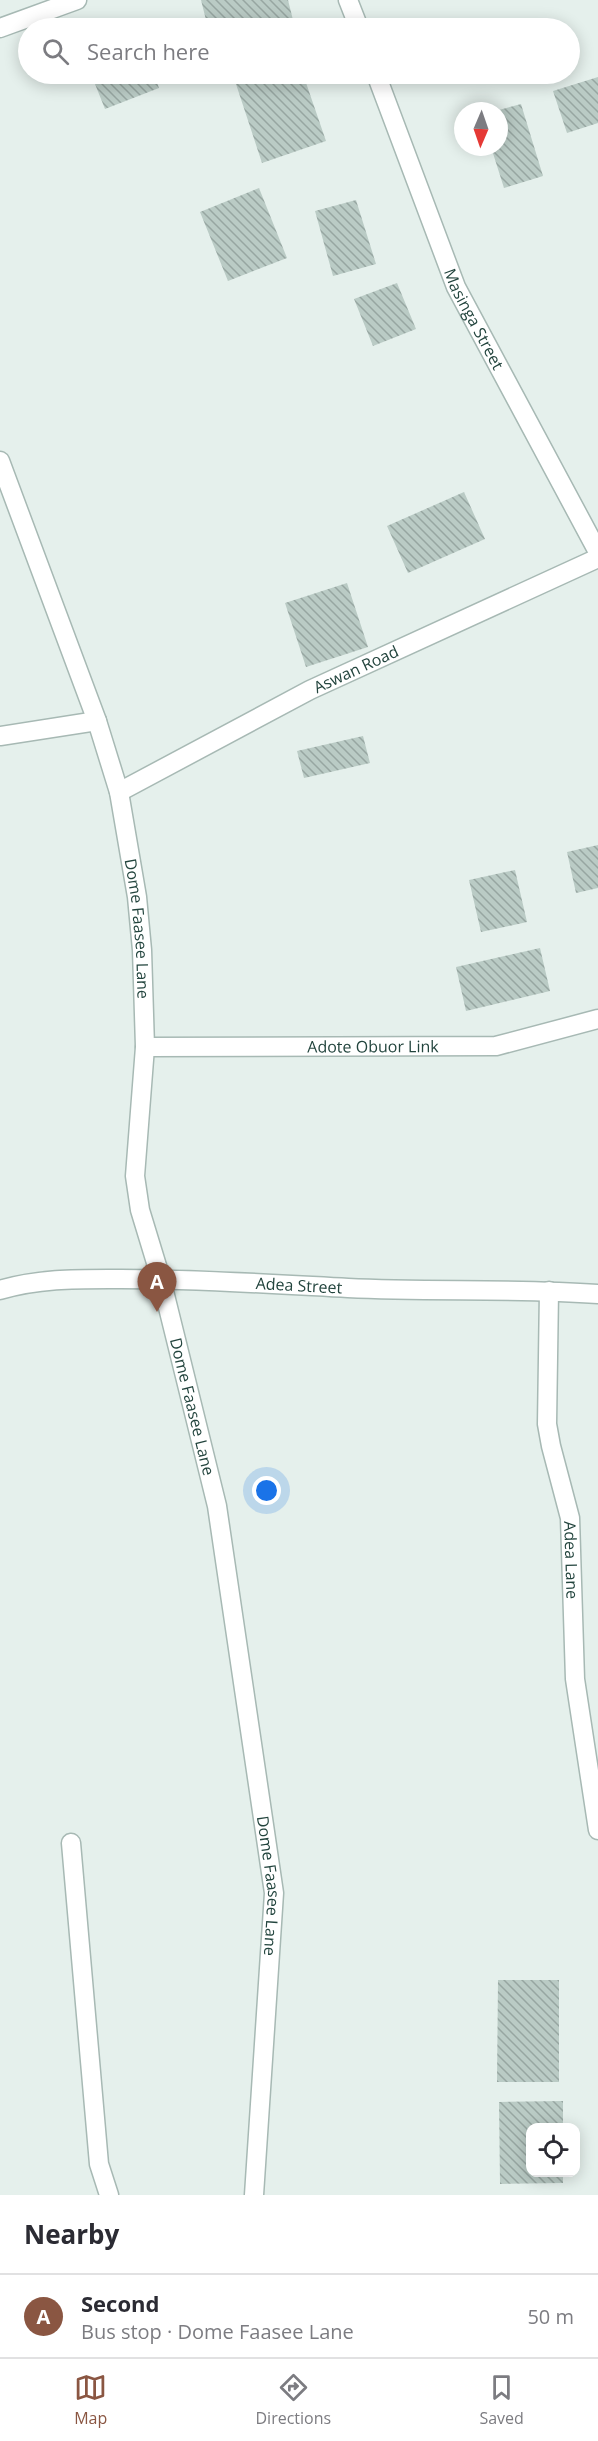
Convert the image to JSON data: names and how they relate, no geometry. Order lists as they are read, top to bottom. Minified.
{"streets":{"street":["Masinga Street","Aswan Road","Dome Faasee Lane","Adote Obuor Link","Adea Street","Adea Lane"]},"crossings":[["Aswan Road","Dome Faasee Lane"],["Dome Faasee Lane","Adote Obuor Link"],["Dome Faasee Lane","Adea Street"],["Adea Street","Adea Lane"]],"north":"bottom","page":{"search":"Search here","pins":"A","heading":"Nearby","list":[{"mark":"A","name":"Second","note":"Bus stop · Dome Faasee Lane","value":"50 m"}],"nav":["Map","Directions","Saved"]}}
